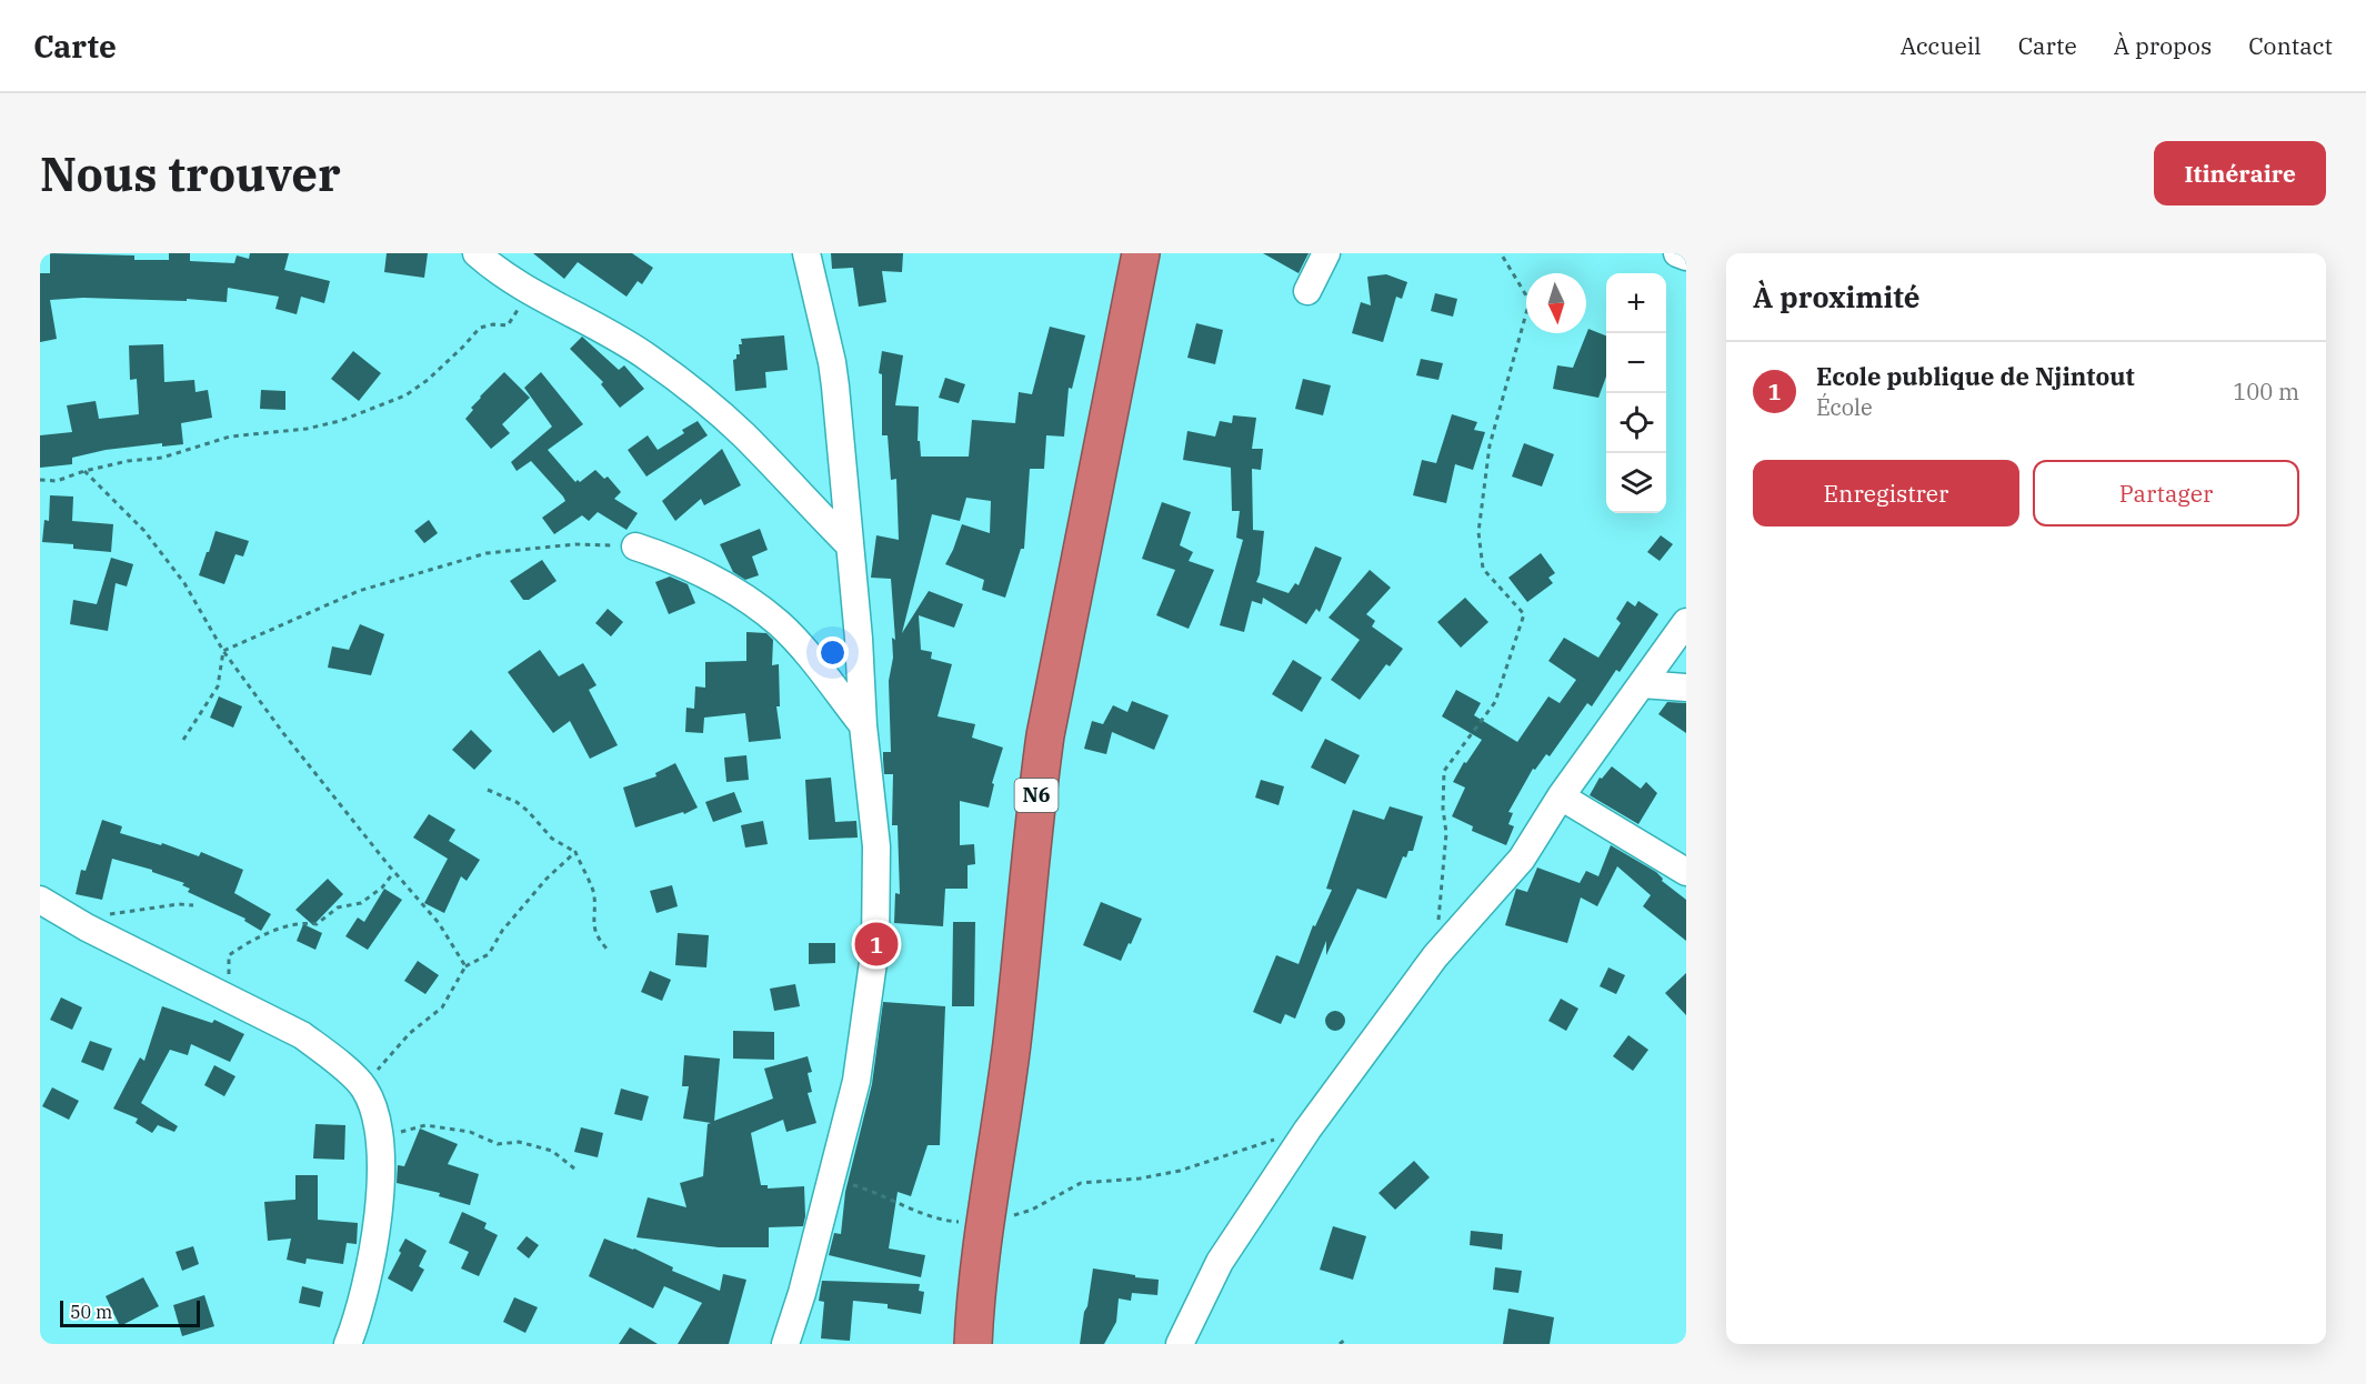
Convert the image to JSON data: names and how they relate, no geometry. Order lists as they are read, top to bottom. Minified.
{"streets":{"highway":["N6"]},"scale_bar":"50 m","north":"bottom","page":{"header":"Carte","nav":["Accueil","Carte","À propos","Contact"],"buttons":["Itinéraire",["Enregistrer","Partager"]],"title":"Nous trouver","heading":"À proximité","map_buttons":["+","−"],"list":[{"mark":"1","name":"Ecole publique de Njintout","note":"École","value":"100 m"}],"pins":"1","scale":"50 m"}}
